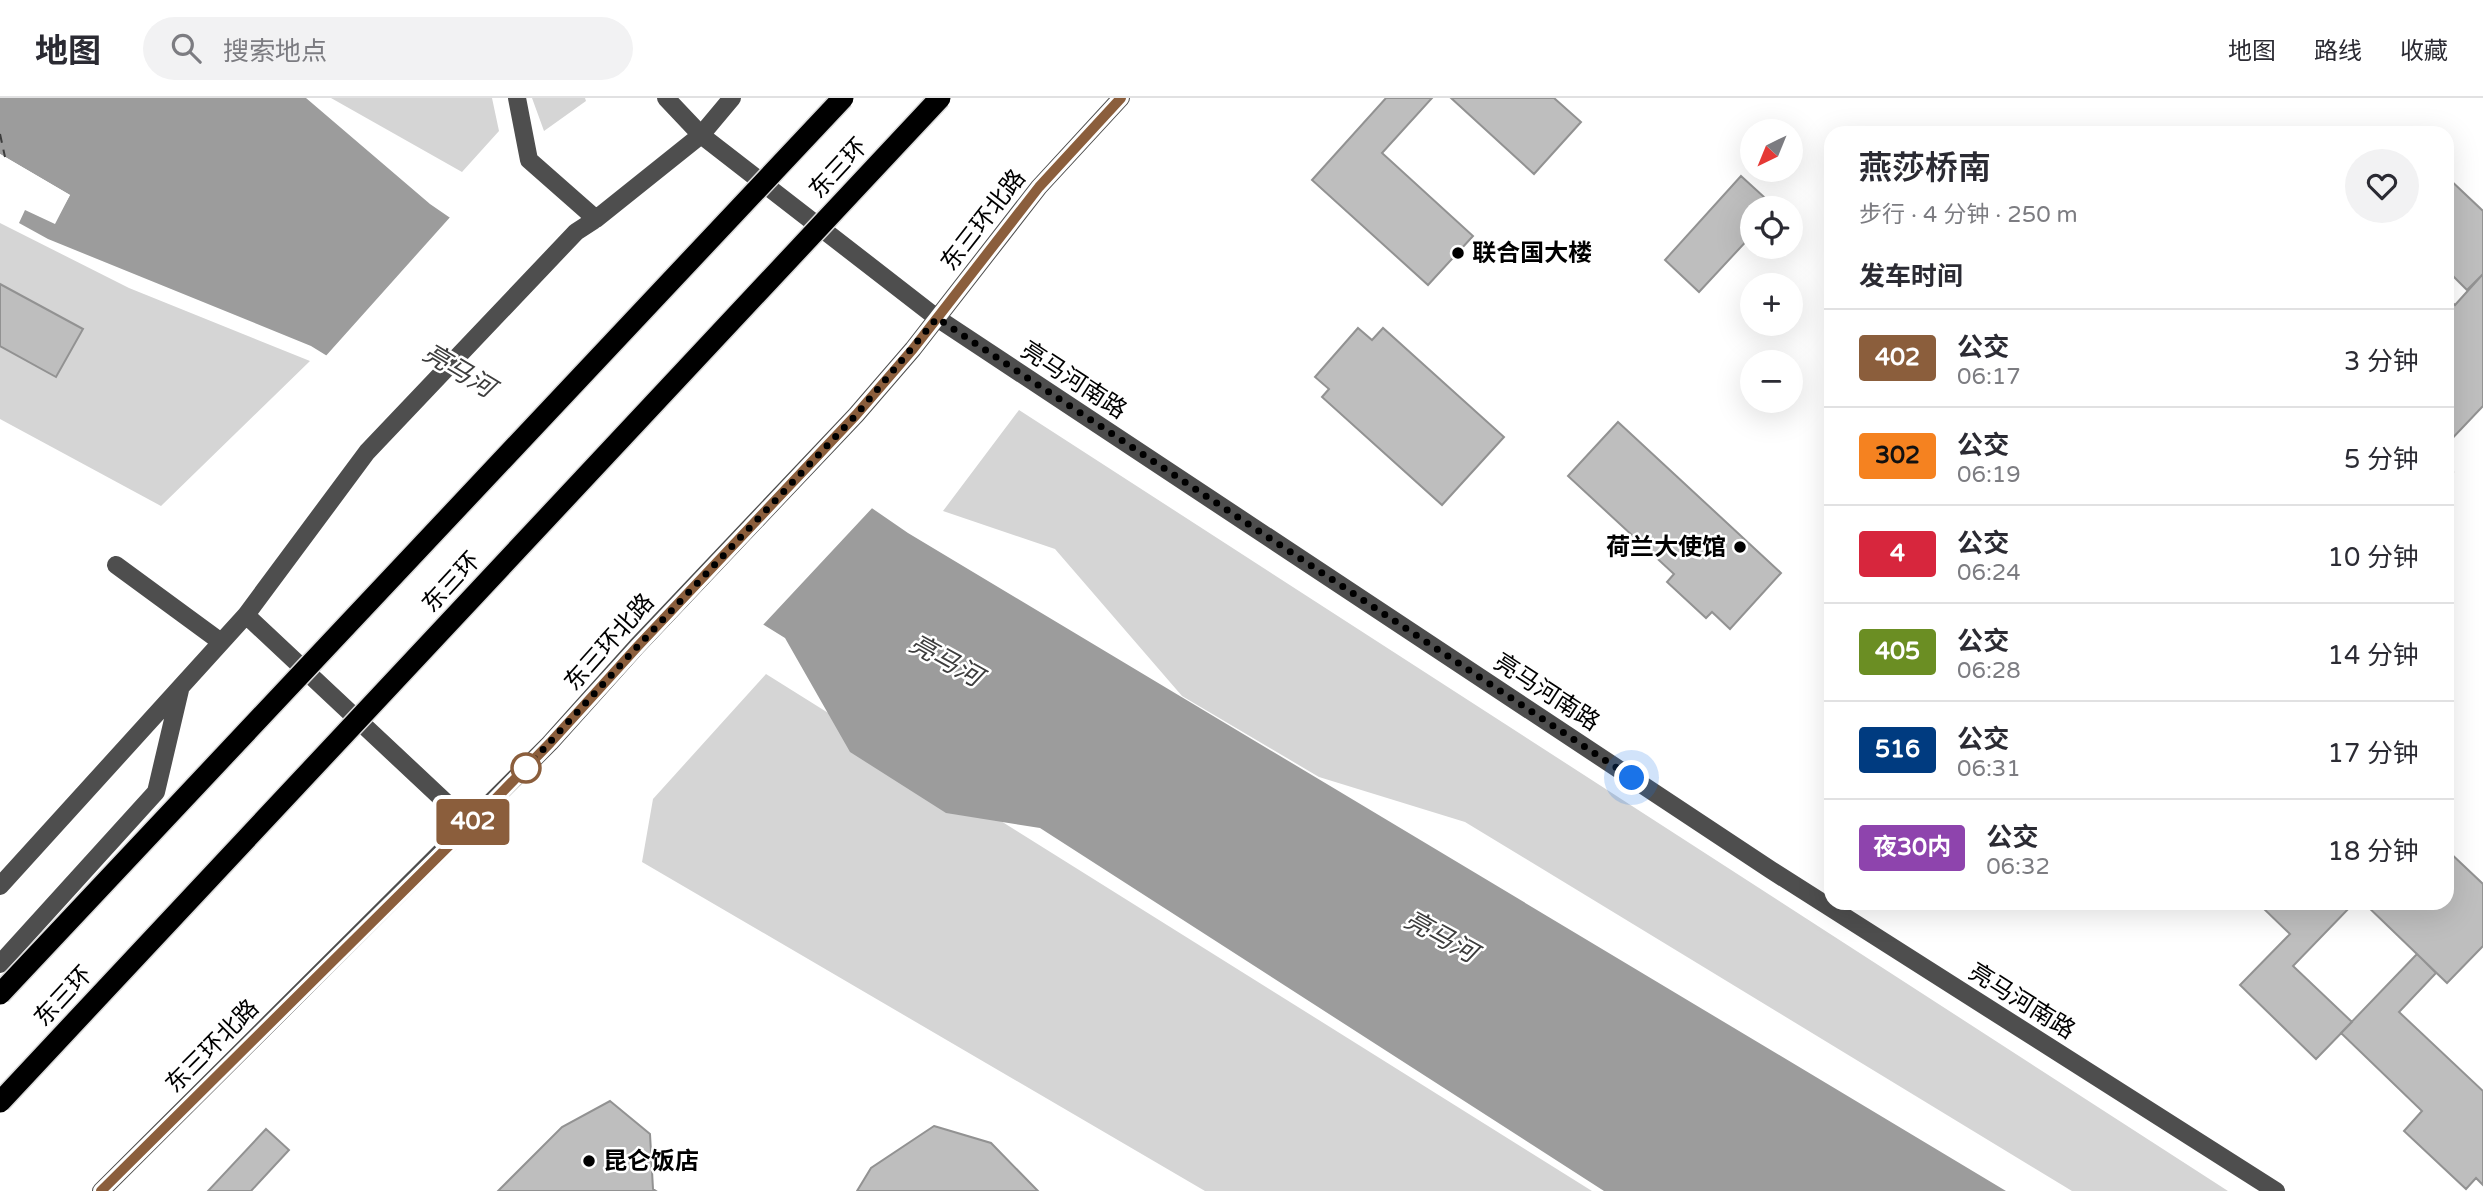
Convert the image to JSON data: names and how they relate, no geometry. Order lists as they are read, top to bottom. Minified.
{"streets":{"highway":["东三环"],"street":["东三环北路","亮马河南路"]},"crossings":[["东三环北路","亮马河南路"]],"water":["亮马河"],"places":["联合国大楼","荷兰大使馆","昆仑饭店"],"lines":["bus line 402"],"north":"bottom left","page":{"header":"地图","search":"搜索地点","nav":["地图","路线","收藏"],"on_map":"402","map_buttons":["+","−"],"heading":[["燕莎桥南","步行 · 4 分钟 · 250 m"],"发车时间"],"list":[{"mark":"402","name":"公交","note":"06:17","value":"3 分钟"},{"mark":"302","name":"公交","note":"06:19","value":"5 分钟"},{"mark":"4","name":"公交","note":"06:24","value":"10 分钟"},{"mark":"405","name":"公交","note":"06:28","value":"14 分钟"},{"mark":"516","name":"公交","note":"06:31","value":"17 分钟"},{"mark":"夜30内","name":"公交","note":"06:32","value":"18 分钟"}]}}
